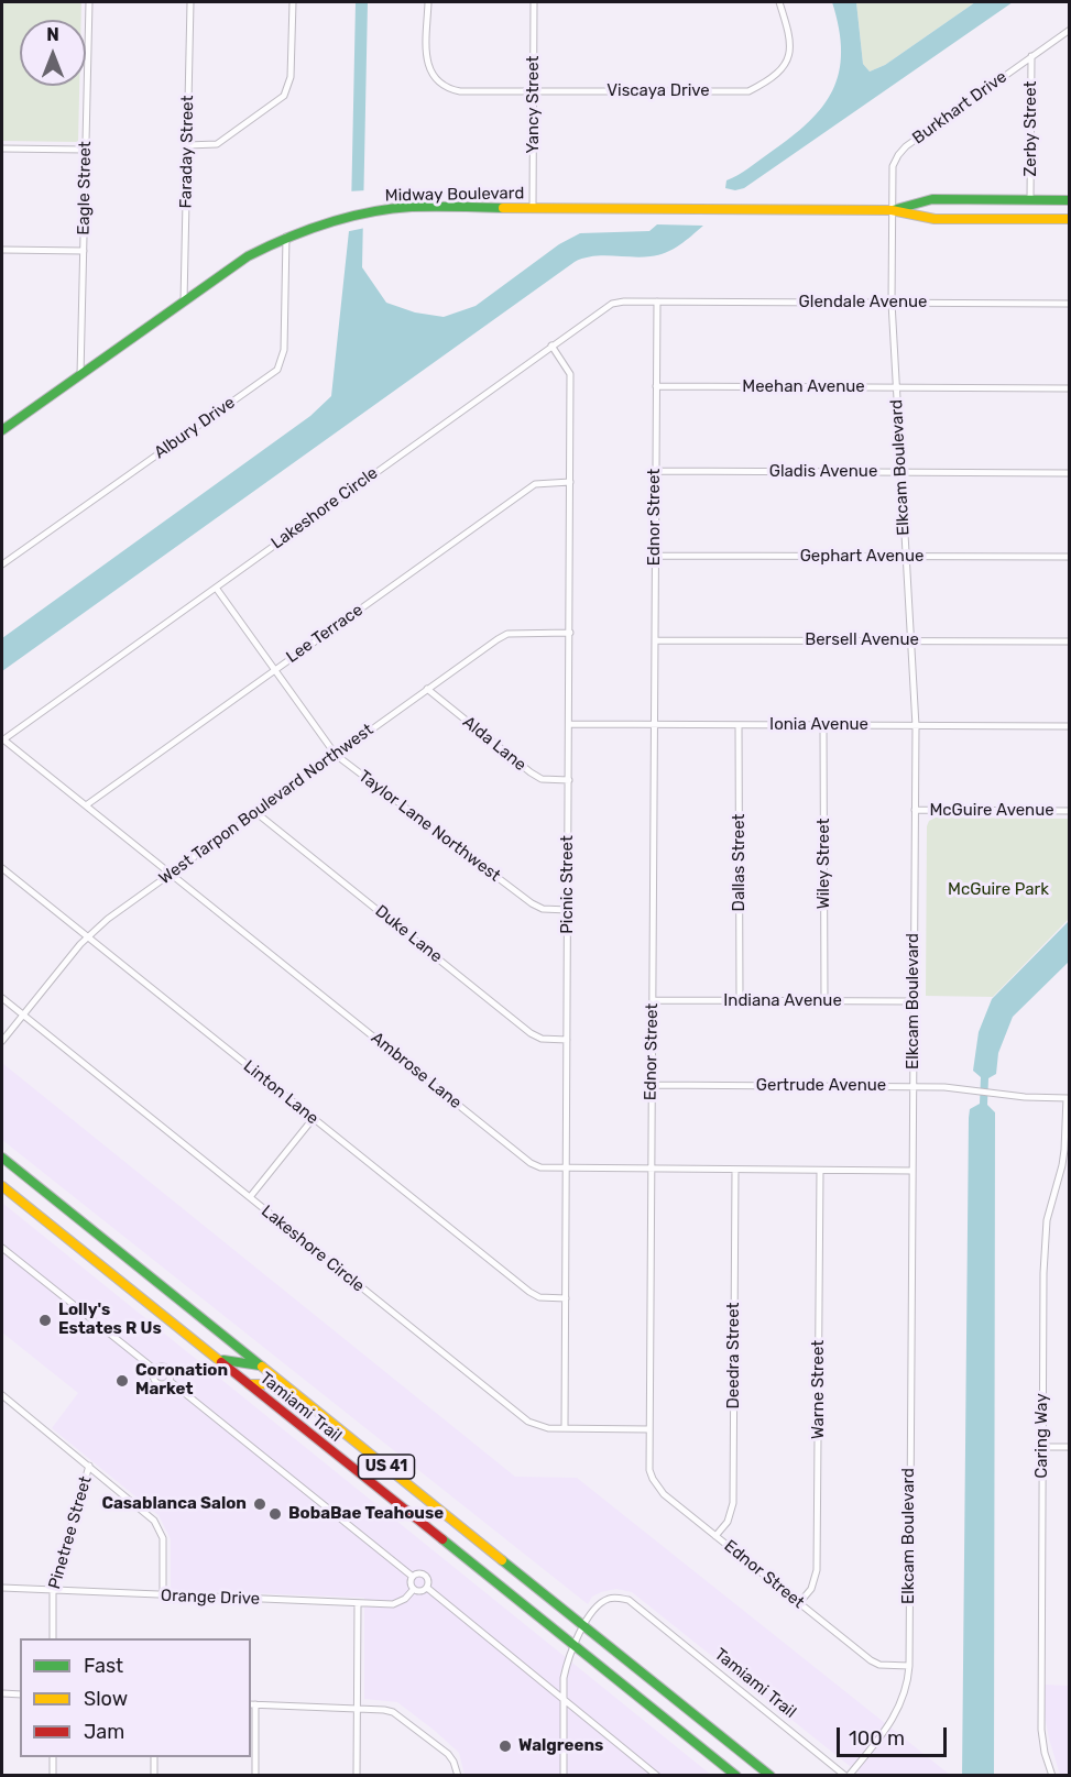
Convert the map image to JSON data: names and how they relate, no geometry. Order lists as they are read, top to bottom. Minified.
{"streets":{"main road":["Midway Boulevard","Tamiami Trail","US 41"],"street":["Viscaya Drive","Yancy Street","Burkhart Drive","Zerby Street","Faraday Street","Eagle Street","Glendale Avenue","Meehan Avenue","Albury Drive","Elkcam Boulevard","Gladis Avenue","Lakeshore Circle","Ednor Street","Gephart Avenue","Lee Terrace","Bersell Avenue","Ionia Avenue","Alda Lane","West Tarpon Boulevard Northwest","McGuire Avenue","Taylor Lane Northwest","Dallas Street","Wiley Street","Picnic Street","Duke Lane","Indiana Avenue","Ambrose Lane","Gertrude Avenue","Linton Lane","Deedra Street","Warne Street","Caring Way","Pinetree Street","Orange Drive"]},"crossings":[["Viscaya Drive","Yancy Street"],["Yancy Street","Midway Boulevard"],["Burkhart Drive","Zerby Street"],["Burkhart Drive","Midway Boulevard"],["Burkhart Drive","Elkcam Boulevard"],["Zerby Street","Midway Boulevard"],["Faraday Street","Midway Boulevard"],["Eagle Street","Midway Boulevard"],["Midway Boulevard","Albury Drive"],["Midway Boulevard","Elkcam Boulevard"],["Glendale Avenue","Elkcam Boulevard"],["Glendale Avenue","Lakeshore Circle"],["Glendale Avenue","Ednor Street"],["Meehan Avenue","Elkcam Boulevard"],["Meehan Avenue","Ednor Street"],["Elkcam Boulevard","Gladis Avenue"],["Elkcam Boulevard","Ednor Street"],["Elkcam Boulevard","Gephart Avenue"],["Elkcam Boulevard","Bersell Avenue"],["Elkcam Boulevard","Ionia Avenue"],["Elkcam Boulevard","McGuire Avenue"],["Elkcam Boulevard","Indiana Avenue"],["Elkcam Boulevard","Ambrose Lane"],["Elkcam Boulevard","Gertrude Avenue"],["Elkcam Boulevard","Tamiami Trail"],["Gladis Avenue","Ednor Street"],["Lakeshore Circle","Ednor Street"],["Lakeshore Circle","West Tarpon Boulevard Northwest"],["Lakeshore Circle","Taylor Lane Northwest"],["Lakeshore Circle","Picnic Street"],["Lakeshore Circle","Ambrose Lane"],["Ednor Street","Gephart Avenue"],["Ednor Street","Bersell Avenue"],["Ednor Street","Ionia Avenue"],["Ednor Street","Indiana Avenue"],["Ednor Street","Ambrose Lane"],["Ednor Street","Gertrude Avenue"],["Ednor Street","Deedra Street"],["Ednor Street","Warne Street"],["Lee Terrace","Taylor Lane Northwest"],["Lee Terrace","Picnic Street"],["Lee Terrace","Ambrose Lane"],["Ionia Avenue","Dallas Street"],["Ionia Avenue","Wiley Street"],["Ionia Avenue","Picnic Street"],["Alda Lane","West Tarpon Boulevard Northwest"],["Alda Lane","Picnic Street"],["West Tarpon Boulevard Northwest","Taylor Lane Northwest"],["West Tarpon Boulevard Northwest","Picnic Street"],["West Tarpon Boulevard Northwest","Duke Lane"],["West Tarpon Boulevard Northwest","Ambrose Lane"],["West Tarpon Boulevard Northwest","Linton Lane"],["Taylor Lane Northwest","Picnic Street"],["Dallas Street","Indiana Avenue"],["Wiley Street","Indiana Avenue"],["Picnic Street","Duke Lane"],["Picnic Street","Ambrose Lane"],["Picnic Street","Linton Lane"],["Ambrose Lane","Deedra Street"],["Ambrose Lane","Warne Street"],["Gertrude Avenue","Caring Way"],["Pinetree Street","Orange Drive"]],"parks":["McGuire Park"],"places":["Lolly's Estates R Us","Coronation Market","Casablanca Salon","BobaBae Teahouse","Walgreens"],"legend":["Fast","Slow","Jam"],"scale_bar":"100 m","north":"top"}
